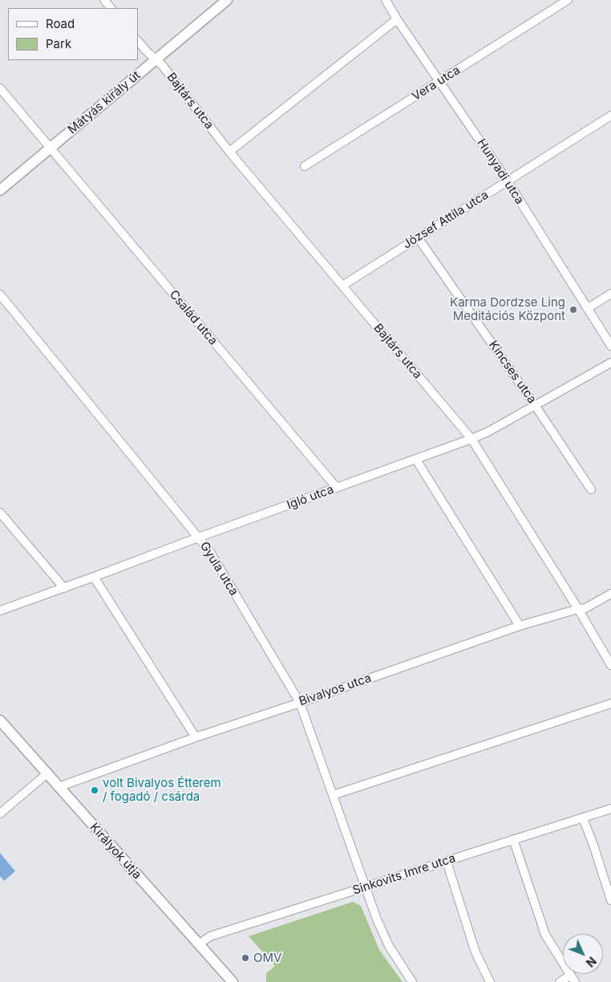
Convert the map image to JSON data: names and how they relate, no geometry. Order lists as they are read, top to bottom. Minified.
{"streets":{"street":["Vera utca","Bajtárs utca","Mátyás király út","Hunyadi utca","József Attila utca","Család utca","Kincses utca","Igló utca","Gyula utca","Bivalyos utca","Királyok útja","Sinkovits Imre utca"]},"crossings":[["Vera utca","Hunyadi utca"],["Bajtárs utca","Mátyás király út"],["Bajtárs utca","József Attila utca"],["Bajtárs utca","Igló utca"],["Bajtárs utca","Bivalyos utca"],["Mátyás király út","Család utca"],["Hunyadi utca","József Attila utca"],["József Attila utca","Kincses utca"],["Család utca","Igló utca"],["Kincses utca","Igló utca"],["Igló utca","Gyula utca"],["Gyula utca","Bivalyos utca"],["Gyula utca","Sinkovits Imre utca"],["Bivalyos utca","Királyok útja"],["Királyok útja","Sinkovits Imre utca"]],"places":["Karma Dordzse Ling Meditációs Központ","volt Bivalyos Étterem / fogadó / csárda","OMV"],"legend":["Road","Park"],"north":"bottom right"}
